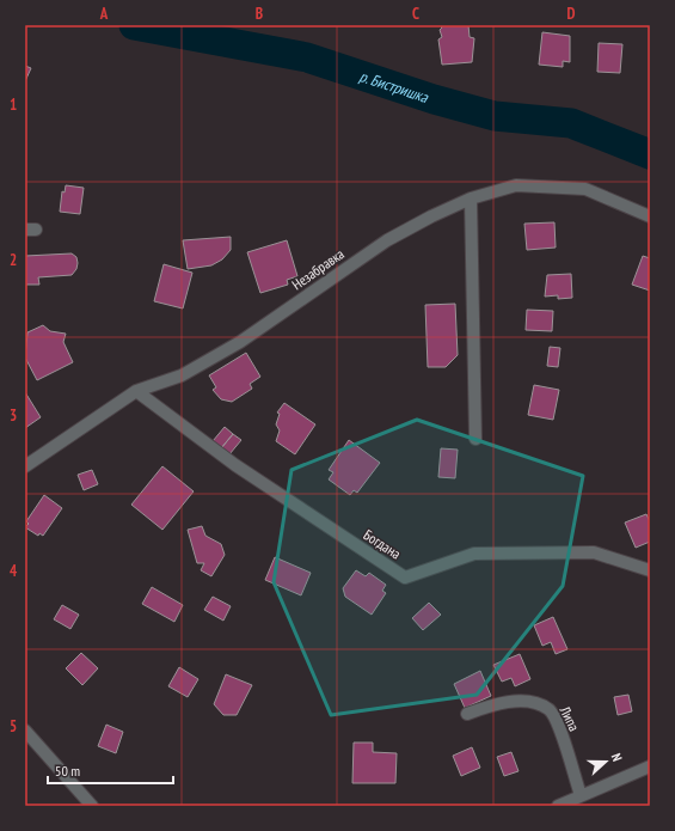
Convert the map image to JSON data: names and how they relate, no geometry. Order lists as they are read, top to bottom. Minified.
{"streets":{"street":["Незабравка","Богдана","Липа"]},"crossings":[["Незабравка","Богдана"]],"water":["р. Бистришка"],"scale_bar":"50 m","north":"right","grid":{"columns":["A","B","C","D"],"rows":["1","2","3","4","5"]}}
